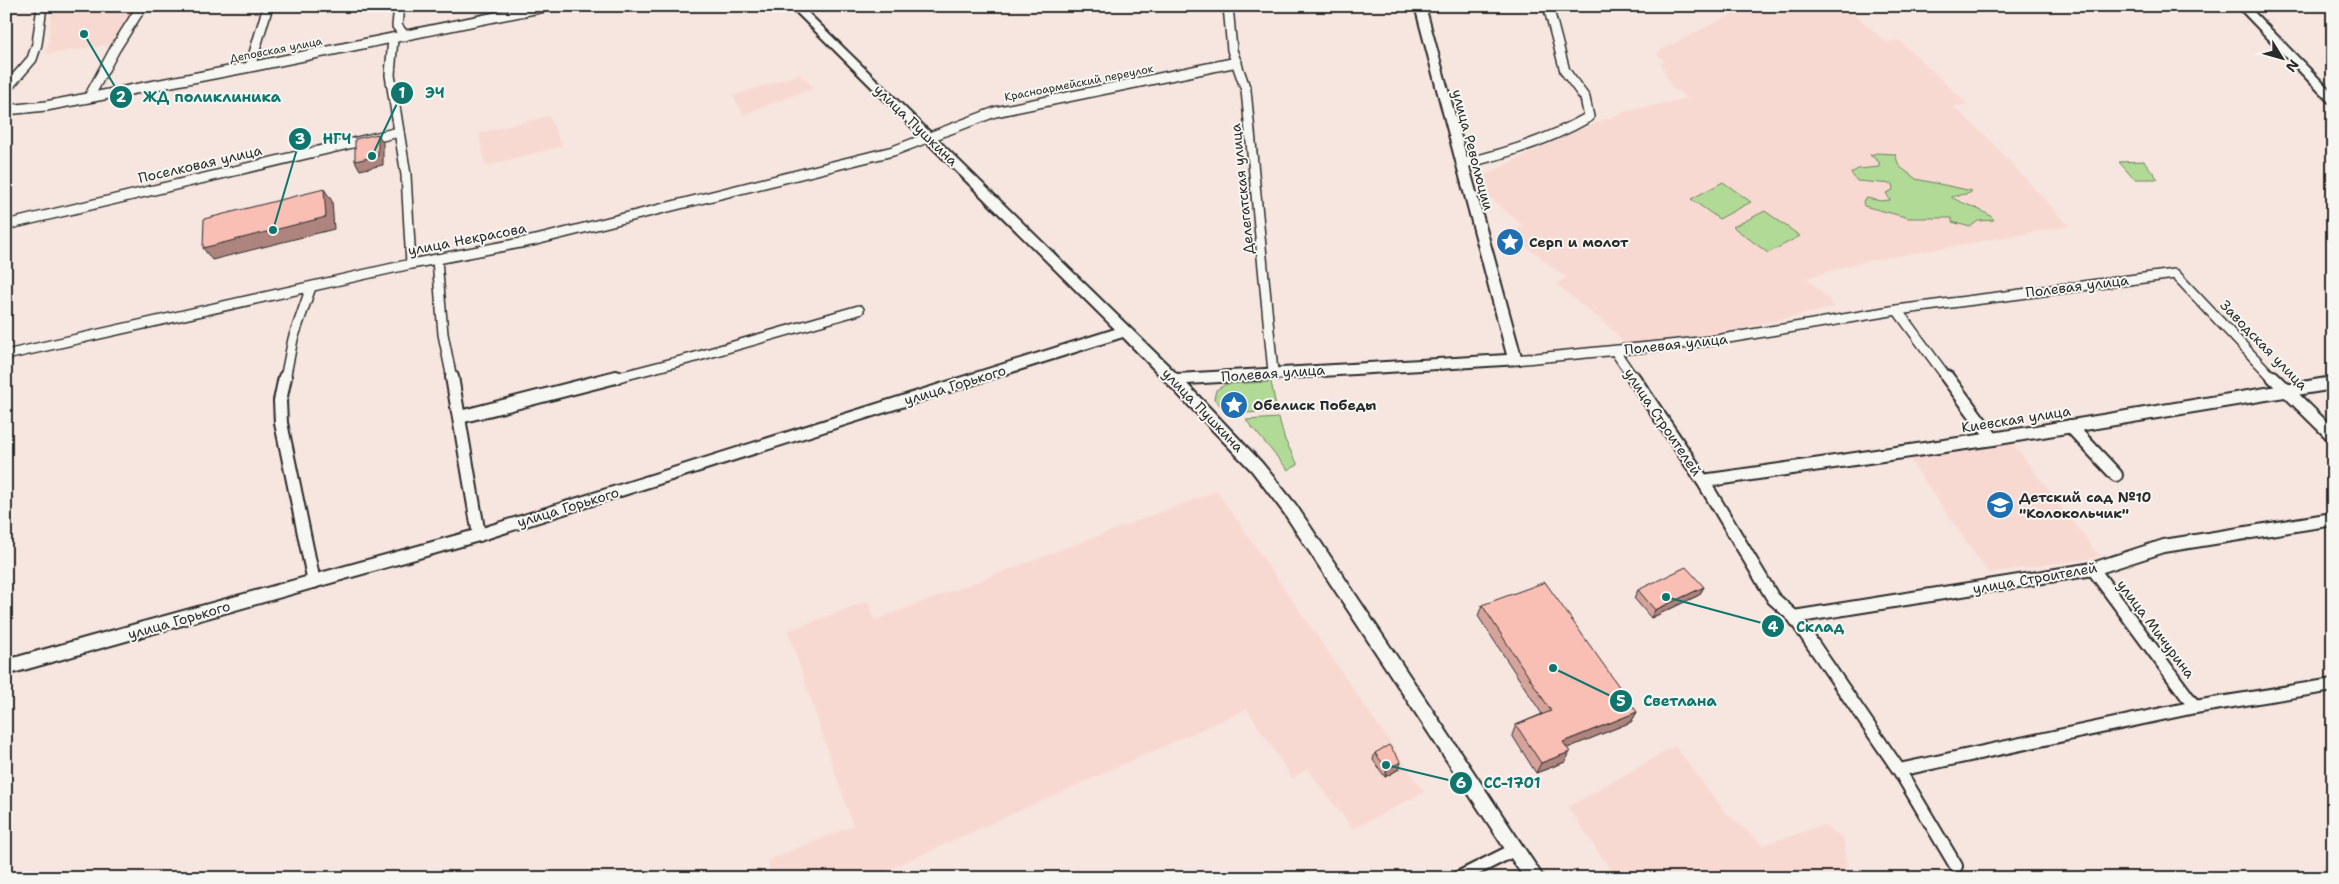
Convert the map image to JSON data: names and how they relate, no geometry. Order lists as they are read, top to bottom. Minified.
{"streets":{"main road":["улица Пушкина","улица Революции","Полевая улица","улица Горького"],"street":["Деповская улица","Красноармейский переулок","Поселковая улица","Делегатская улица","улица Некрасова","Заводская улица","Киевская улица","улица Строителей","улица Мичурина"]},"crossings":[["Красноармейский переулок","улица Пушкина"],["Красноармейский переулок","Делегатская улица"],["Красноармейский переулок","улица Некрасова"],["улица Пушкина","улица Некрасова"],["улица Пушкина","Полевая улица"],["улица Пушкина","улица Горького"],["улица Революции","Полевая улица"],["Делегатская улица","Полевая улица"],["Полевая улица","Заводская улица"],["Полевая улица","улица Строителей"],["Заводская улица","Киевская улица"],["Киевская улица","улица Строителей"],["улица Строителей","улица Мичурина"]],"places":{"other":["ЖД поликлиника","ЭЧ","НГЧ","Склад","Светлана","СС-1701"],"place":["Серп и молот","Обелиск Победы"],"school or university":["Детский сад №10 \"Колокольчик\""]},"north":"bottom right"}
